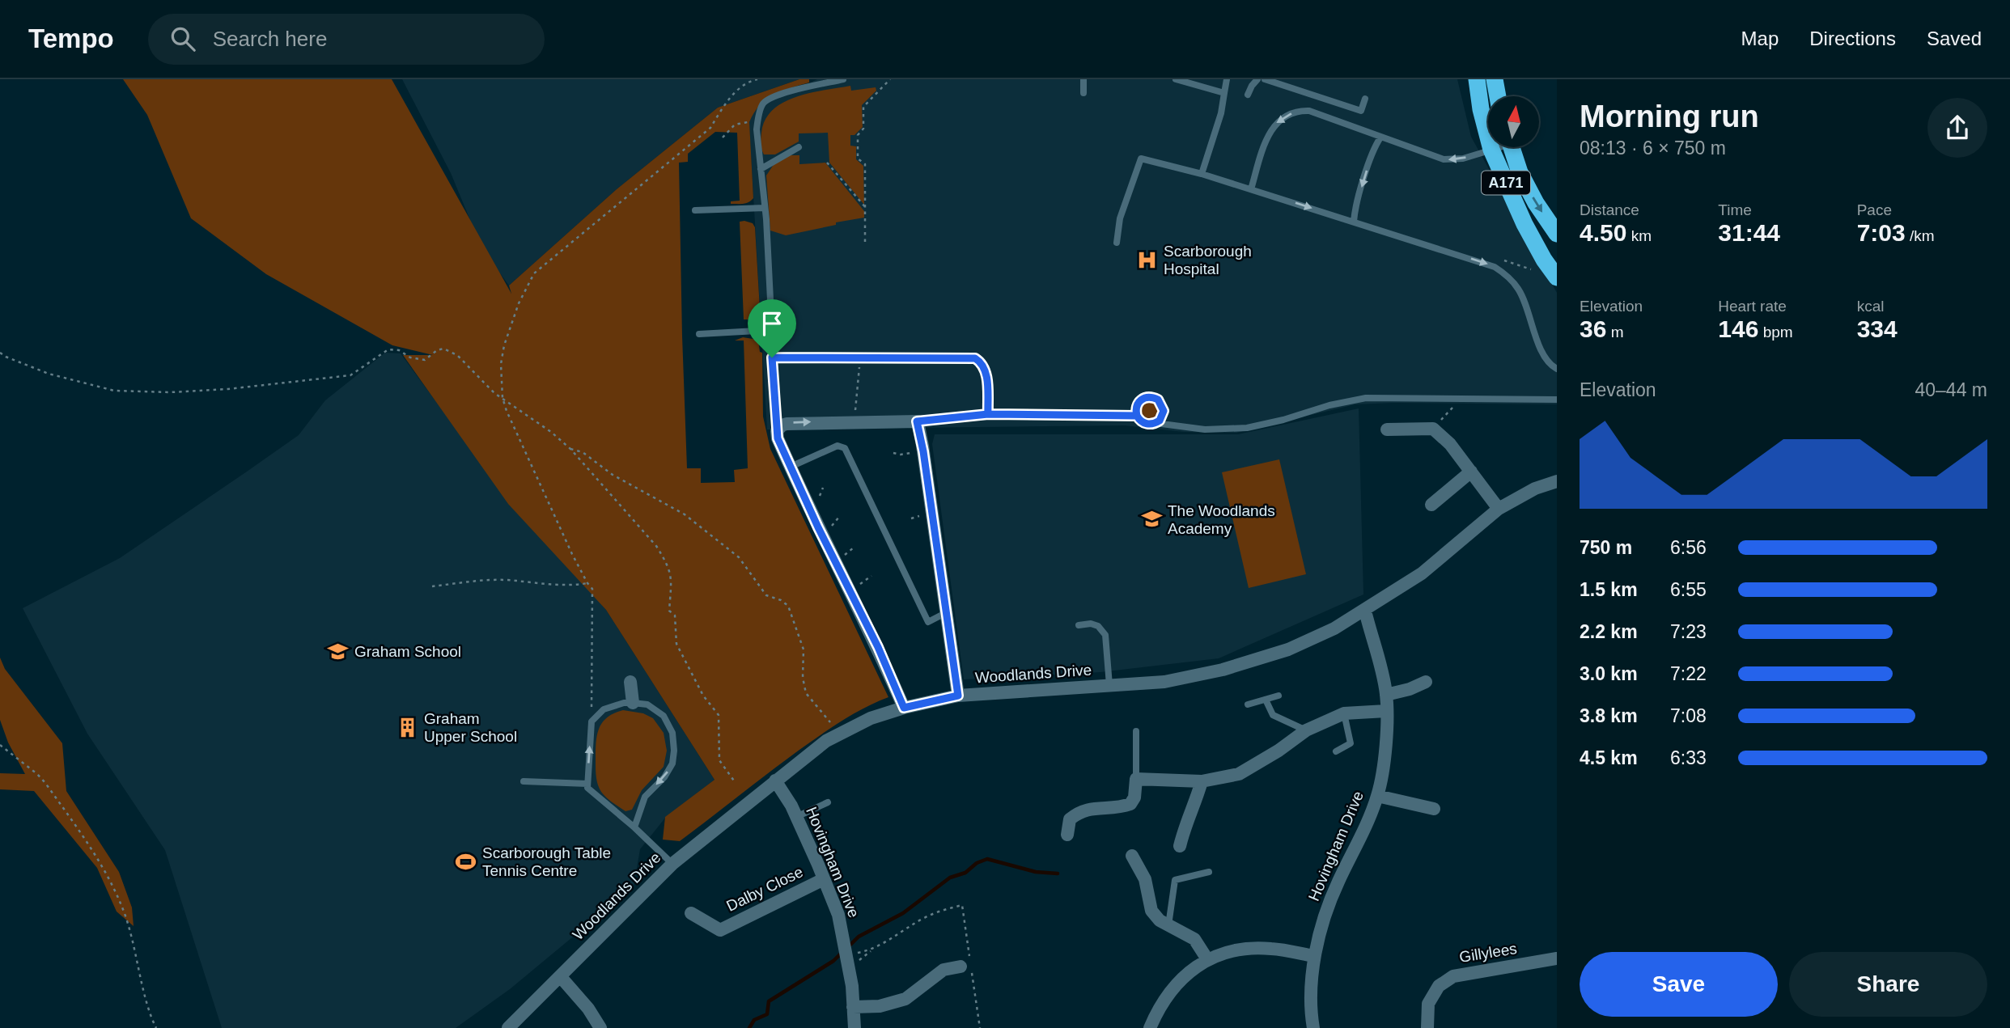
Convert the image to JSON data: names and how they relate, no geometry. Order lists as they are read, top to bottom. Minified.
{"streets":{"highway":["A171"],"street":["Woodlands Drive","Hovingham Drive","Dalby Close","Gillylees"]},"crossings":[["Woodlands Drive","Hovingham Drive"],["Hovingham Drive","Dalby Close"]],"places":{"hospital":["Scarborough Hospital"],"school or university":["The Woodlands Academy","Graham School"],"building":["Graham Upper School"],"sports":["Scarborough Table Tennis Centre"]},"north":"top","page":{"header":"Tempo","search":"Search here","nav":["Map","Directions","Saved"],"heading":["Morning run","08:13 · 6 × 750 m"],"stats":[["Distance","4.50 km"],["Time","31:44"],["Pace","7:03 /km"],["Elevation","36 m"],["Heart rate","146 bpm"],["kcal","334"]],"chart":["Elevation","40–44 m"],"list":[{"name":"750 m","note":"6:56"},{"name":"1.5 km","note":"6:55"},{"name":"2.2 km","note":"7:23"},{"name":"3.0 km","note":"7:22"},{"name":"3.8 km","note":"7:08"},{"name":"4.5 km","note":"6:33"}],"buttons":["Save","Share"]}}
